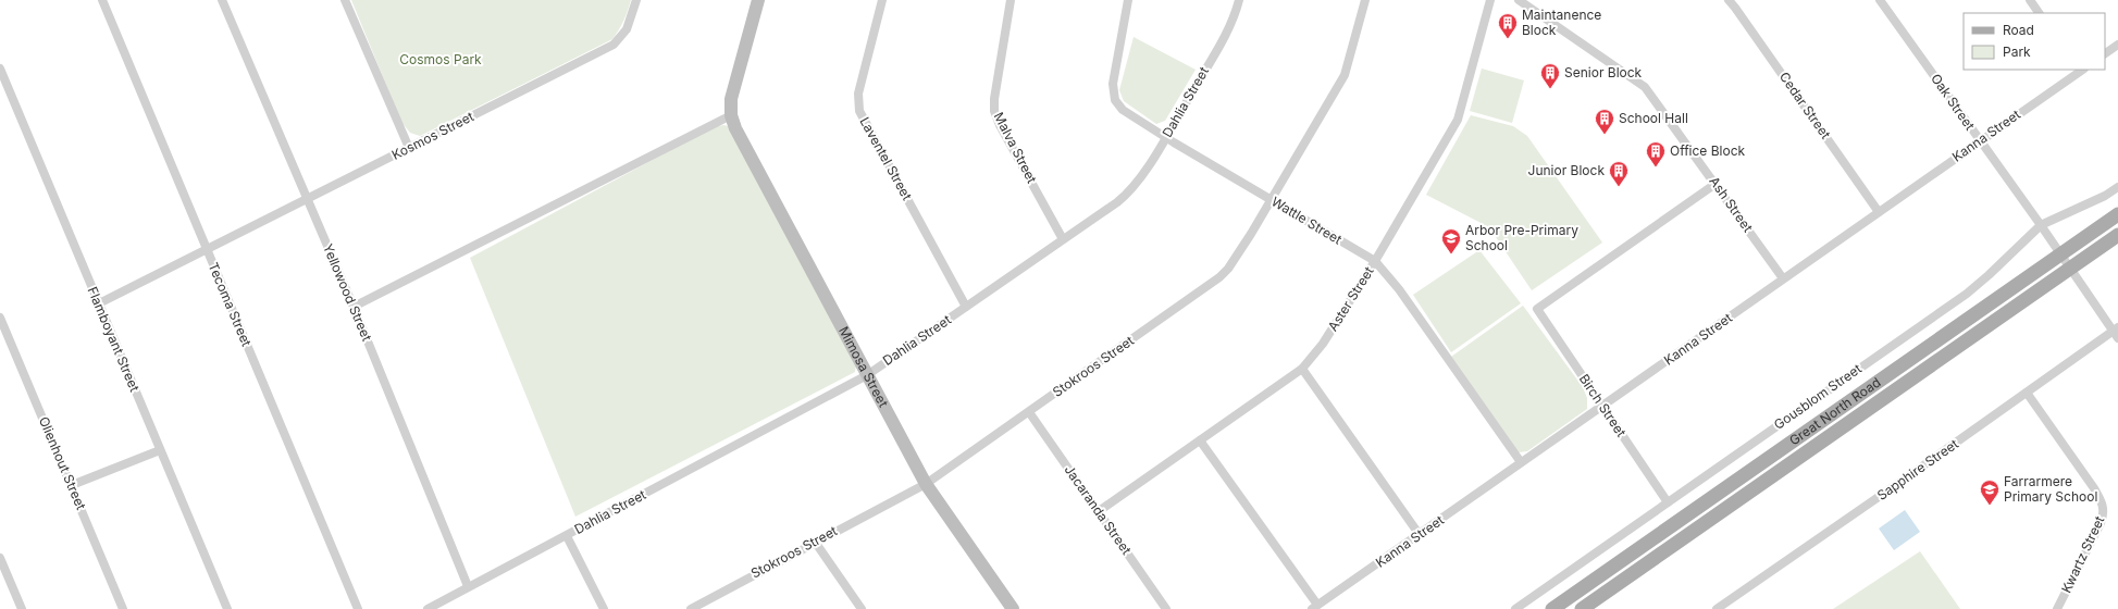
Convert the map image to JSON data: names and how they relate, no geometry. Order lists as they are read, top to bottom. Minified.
{"streets":{"main road":["Great North Road"],"street":["Dahlia Street","Oak Street","Cedar Street","Kosmos Street","Kanna Street","Malva Street","Laventel Street","Ash Street","Wattle Street","Yellowood Street","Aster Street","Tecoma Street","Flamboyant Street","Stokroos Street","Mimosa Street","Gousblom Street","Birch Street","Olienhout Street","Sapphire Street","Jacaranda Street","Kwartz Street"]},"crossings":[["Dahlia Street","Malva Street"],["Dahlia Street","Laventel Street"],["Dahlia Street","Wattle Street"],["Dahlia Street","Yellowood Street"],["Dahlia Street","Mimosa Street"],["Oak Street","Kanna Street"],["Oak Street","Gousblom Street"],["Oak Street","Great North Road"],["Oak Street","Sapphire Street"],["Cedar Street","Kanna Street"],["Kosmos Street","Yellowood Street"],["Kosmos Street","Tecoma Street"],["Kosmos Street","Flamboyant Street"],["Kanna Street","Ash Street"],["Kanna Street","Wattle Street"],["Kanna Street","Birch Street"],["Ash Street","Birch Street"],["Wattle Street","Aster Street"],["Wattle Street","Stokroos Street"],["Aster Street","Jacaranda Street"],["Stokroos Street","Mimosa Street"],["Stokroos Street","Jacaranda Street"],["Gousblom Street","Birch Street"],["Sapphire Street","Kwartz Street"]],"parks":["Cosmos Park"],"places":{"building":["Maintanence Block","Senior Block","School Hall","Office Block","Junior Block"],"school or university":["Arbor Pre-Primary School","Farrarmere Primary School"]},"legend":["Road","Park"]}
